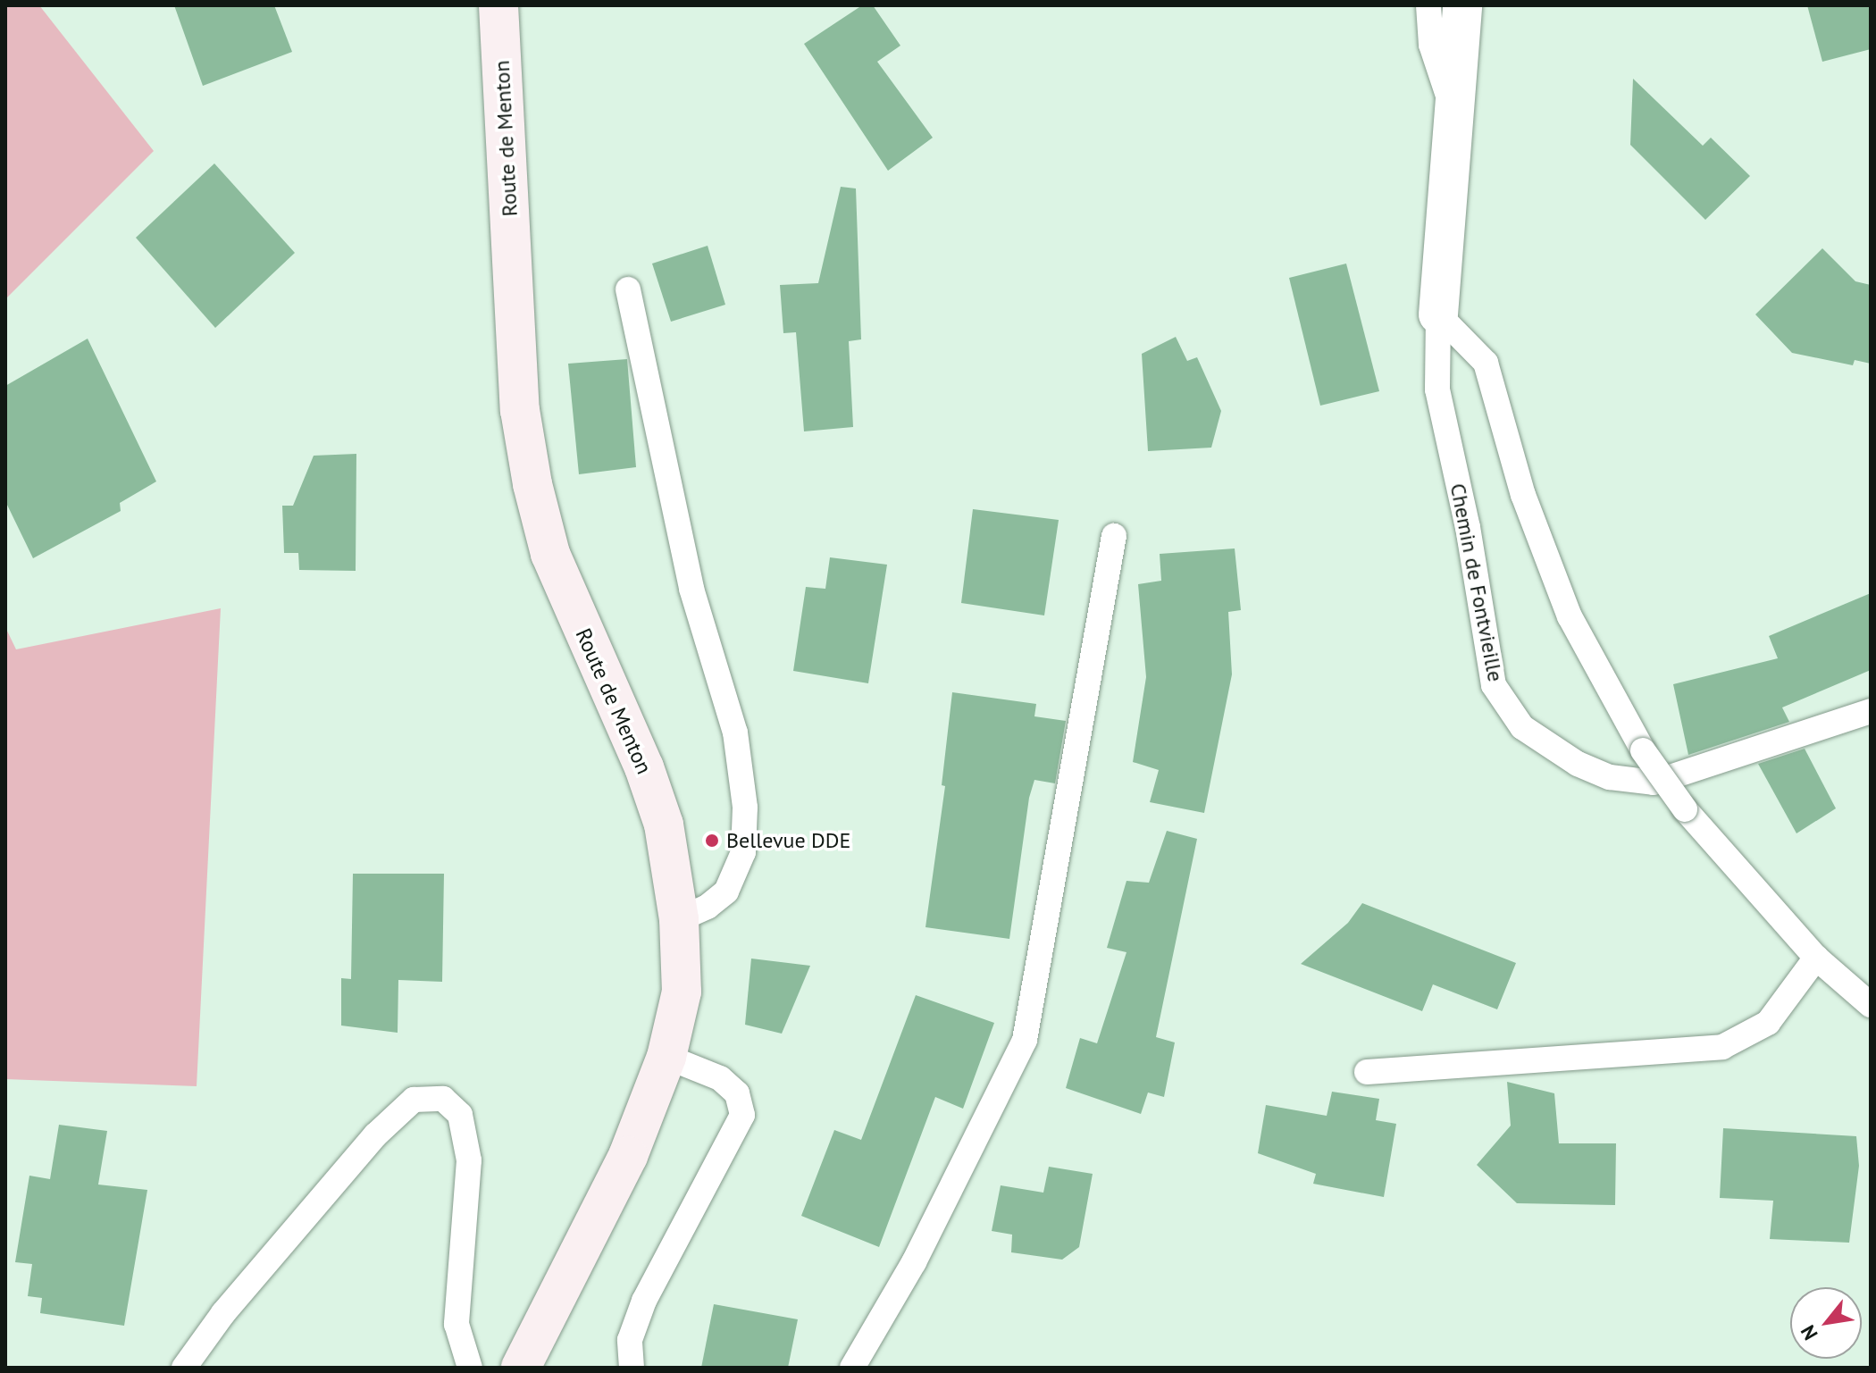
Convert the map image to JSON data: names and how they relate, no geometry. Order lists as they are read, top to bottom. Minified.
{"streets":{"main road":["Route de Menton"],"lane":["Chemin de Fontvieille"]},"places":["Bellevue DDE"],"north":"bottom left"}
